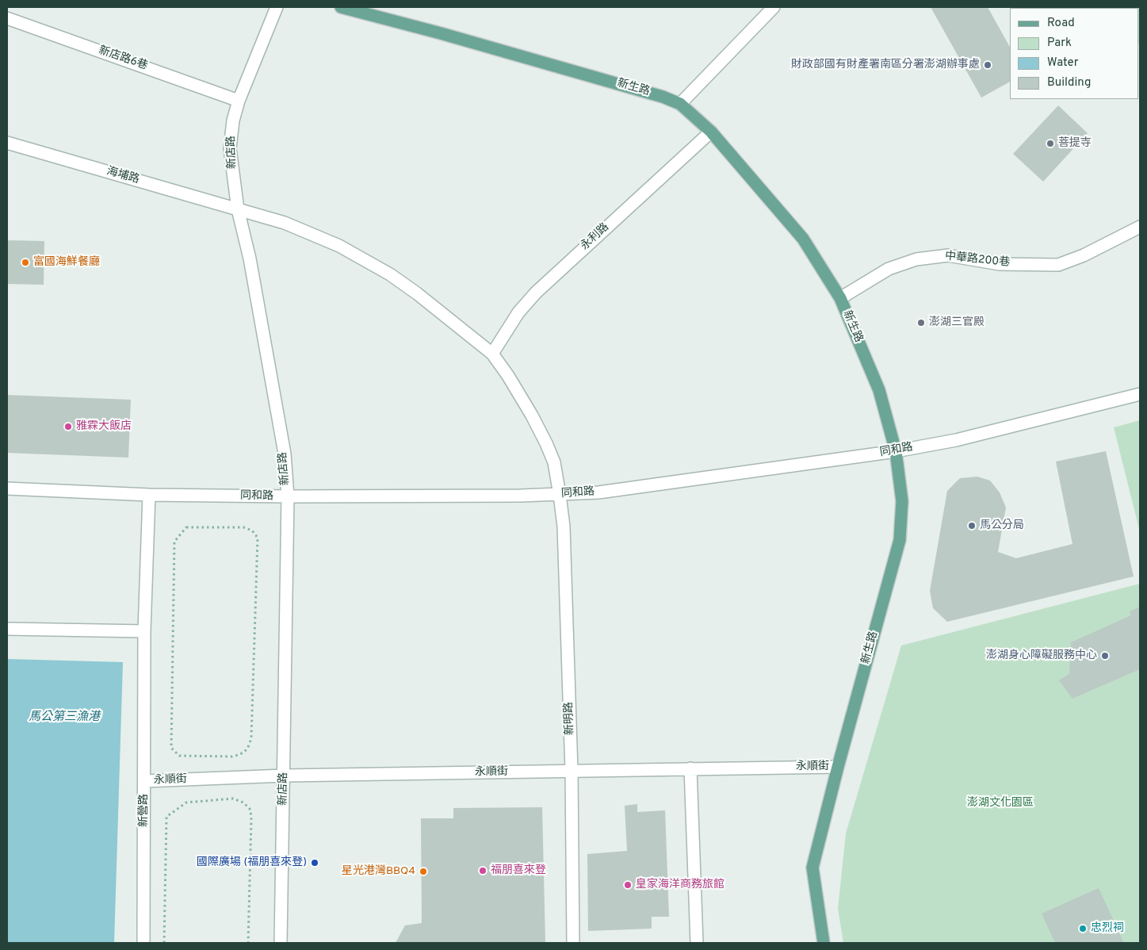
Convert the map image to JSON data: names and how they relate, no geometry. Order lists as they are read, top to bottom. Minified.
{"streets":{"main road":["新生路"],"street":["新店路6巷","新店路","海埔路","永利路","中華路200巷","同和路","新明路","永順街","新營路"]},"crossings":[["新店路6巷","新店路"],["新生路","永利路"],["新生路","中華路200巷"],["新生路","同和路"],["新生路","永順街"],["新店路","海埔路"],["新店路","同和路"],["新店路","永順街"],["海埔路","永利路"],["海埔路","新明路"],["永利路","新明路"],["同和路","新明路"],["同和路","新營路"],["新明路","永順街"],["永順街","新營路"]],"water":["馬公第三漁港"],"parks":["澎湖文化園區"],"places":["財政部國有財產署南區分署澎湖辦事處","菩提寺","富國海鮮餐廳","澎湖三官殿","雅霖大飯店","馬公分局","澎湖身心障礙服務中心","國際廣場 (福朋喜來登)","福朋喜來登","星光港灣BBQ4","皇家海洋商務旅館","忠烈祠"],"legend":["Road","Park","Water","Building"]}
